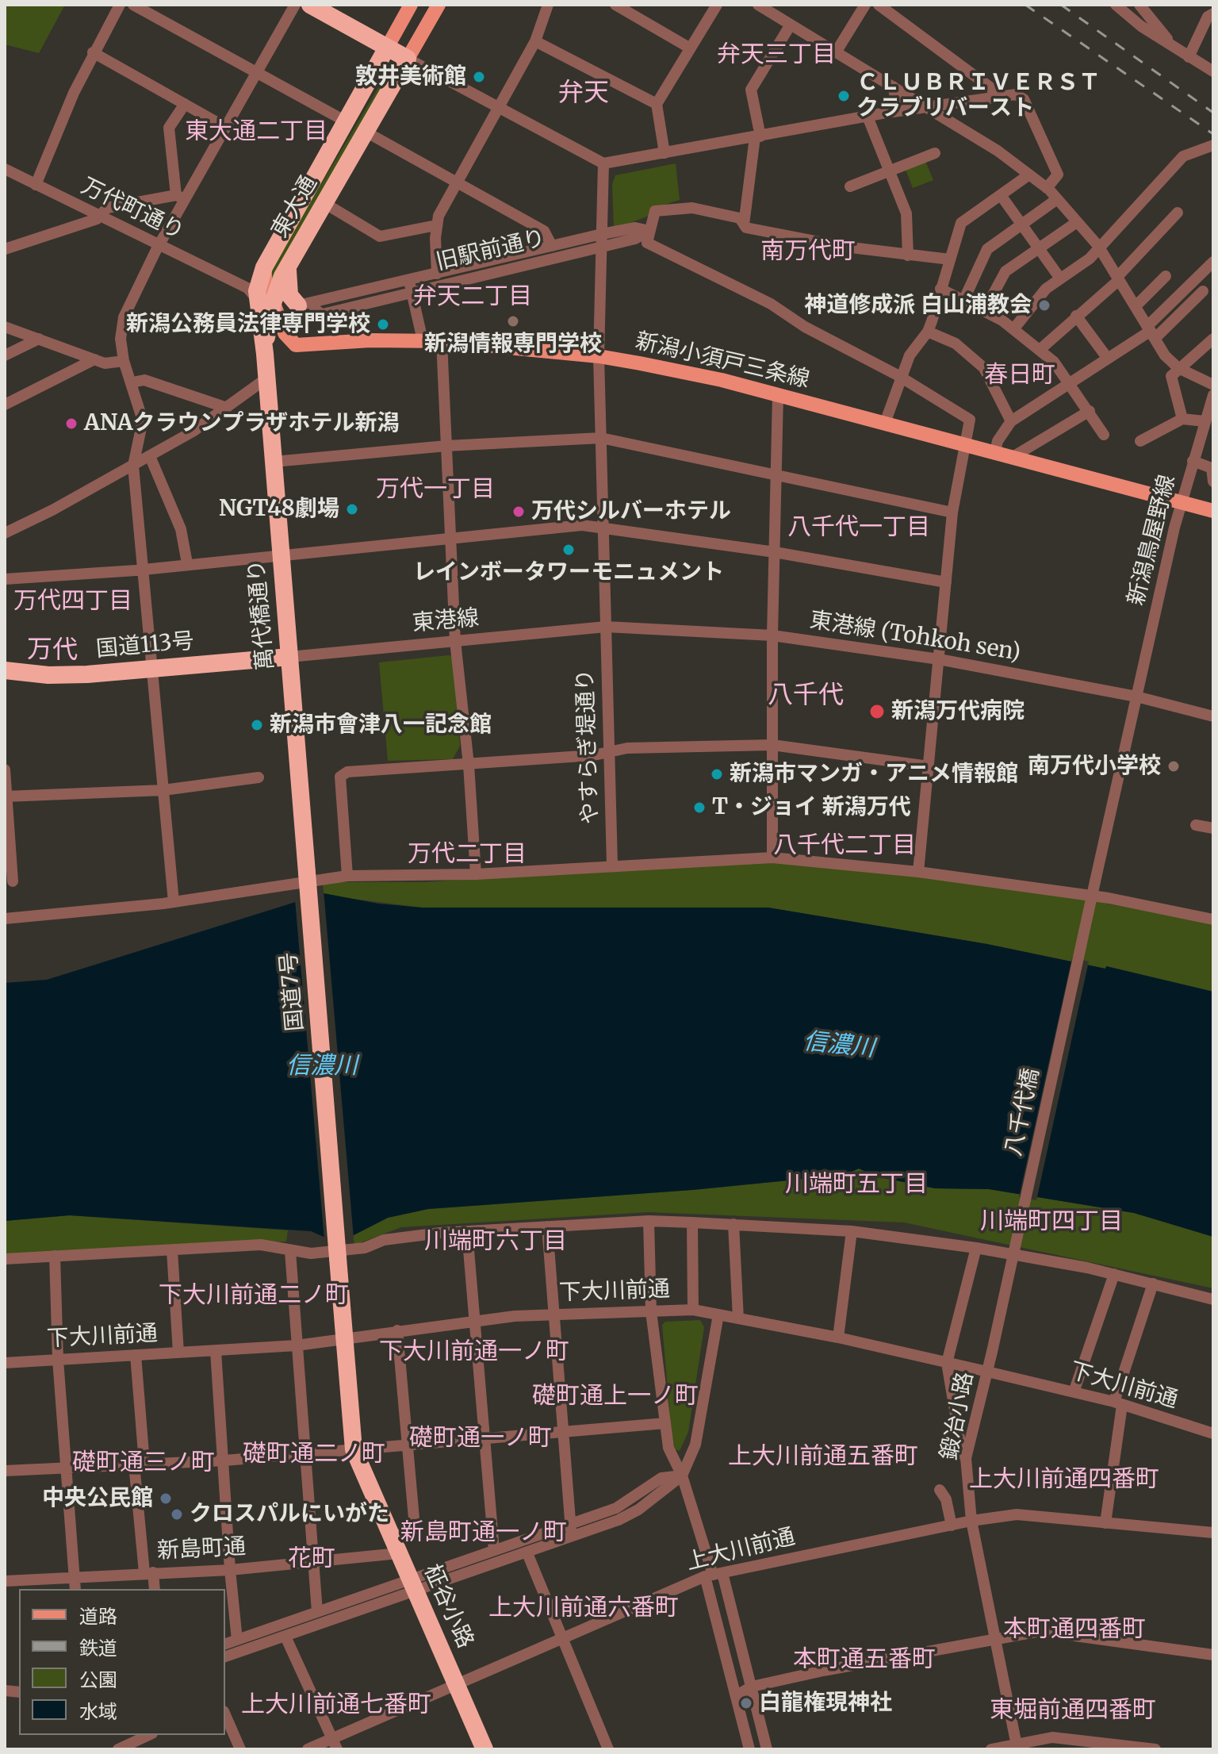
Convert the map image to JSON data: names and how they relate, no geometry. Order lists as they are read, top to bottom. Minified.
{"streets":{"highway":["東大通","萬代橋通り","国道113号","国道7号","柾谷小路"],"main road":["新潟小須戸三条線"],"street":["万代町通り","旧駅前通り","新潟鳥屋野線","東港線","東港線 (Tohkoh sen)","やすらぎ堤通り","八千代橋","下大川前通","鍛冶小路","新島町通","上大川前通"]},"crossings":[["東大通","万代町通り"],["東大通","萬代橋通り"],["万代町通り","萬代橋通り"],["旧駅前通り","やすらぎ堤通り"],["新潟小須戸三条線","新潟鳥屋野線"],["新潟小須戸三条線","萬代橋通り"],["新潟小須戸三条線","やすらぎ堤通り"],["新潟鳥屋野線","東港線 (Tohkoh sen)"],["新潟鳥屋野線","八千代橋"],["萬代橋通り","東港線"],["萬代橋通り","国道113号"],["萬代橋通り","国道7号"],["東港線","東港線 (Tohkoh sen)"],["東港線","国道113号"],["東港線","やすらぎ堤通り"],["東港線 (Tohkoh sen)","やすらぎ堤通り"],["国道7号","柾谷小路"],["八千代橋","鍛冶小路"],["下大川前通","鍛冶小路"],["下大川前通","柾谷小路"],["鍛冶小路","上大川前通"],["新島町通","柾谷小路"],["上大川前通","柾谷小路"]],"districts":["弁天三丁目","弁天","東大通二丁目","南万代町","弁天二丁目","春日町","万代一丁目","八千代一丁目","万代四丁目","万代","八千代","八千代二丁目","万代二丁目","川端町五丁目","川端町四丁目","川端町六丁目","下大川前通二ノ町","下大川前通一ノ町","礎町通上一ノ町","礎町通一ノ町","礎町通二ノ町","上大川前通五番町","礎町通三ノ町","上大川前通四番町","新島町通一ノ町","花町","上大川前通六番町","本町通四番町","本町通五番町","上大川前通七番町","東堀前通四番町"],"water":["信濃川"],"places":["敦井美術館","ＣＬＵＢＲＩＶＥＲＳＴ クラブリバースト","神道修成派 白山浦教会","新潟情報専門学校","新潟公務員法律専門学校","ANAクラウンプラザホテル新潟","NGT48劇場","万代シルバーホテル","レインボータワーモニュメント","新潟万代病院","新潟市會津八一記念館","南万代小学校","新潟市マンガ・アニメ情報館","T・ジョイ 新潟万代","中央公民館","クロスパルにいがた","白龍権現神社"],"legend":["道路","鉄道","公園","水域"]}
